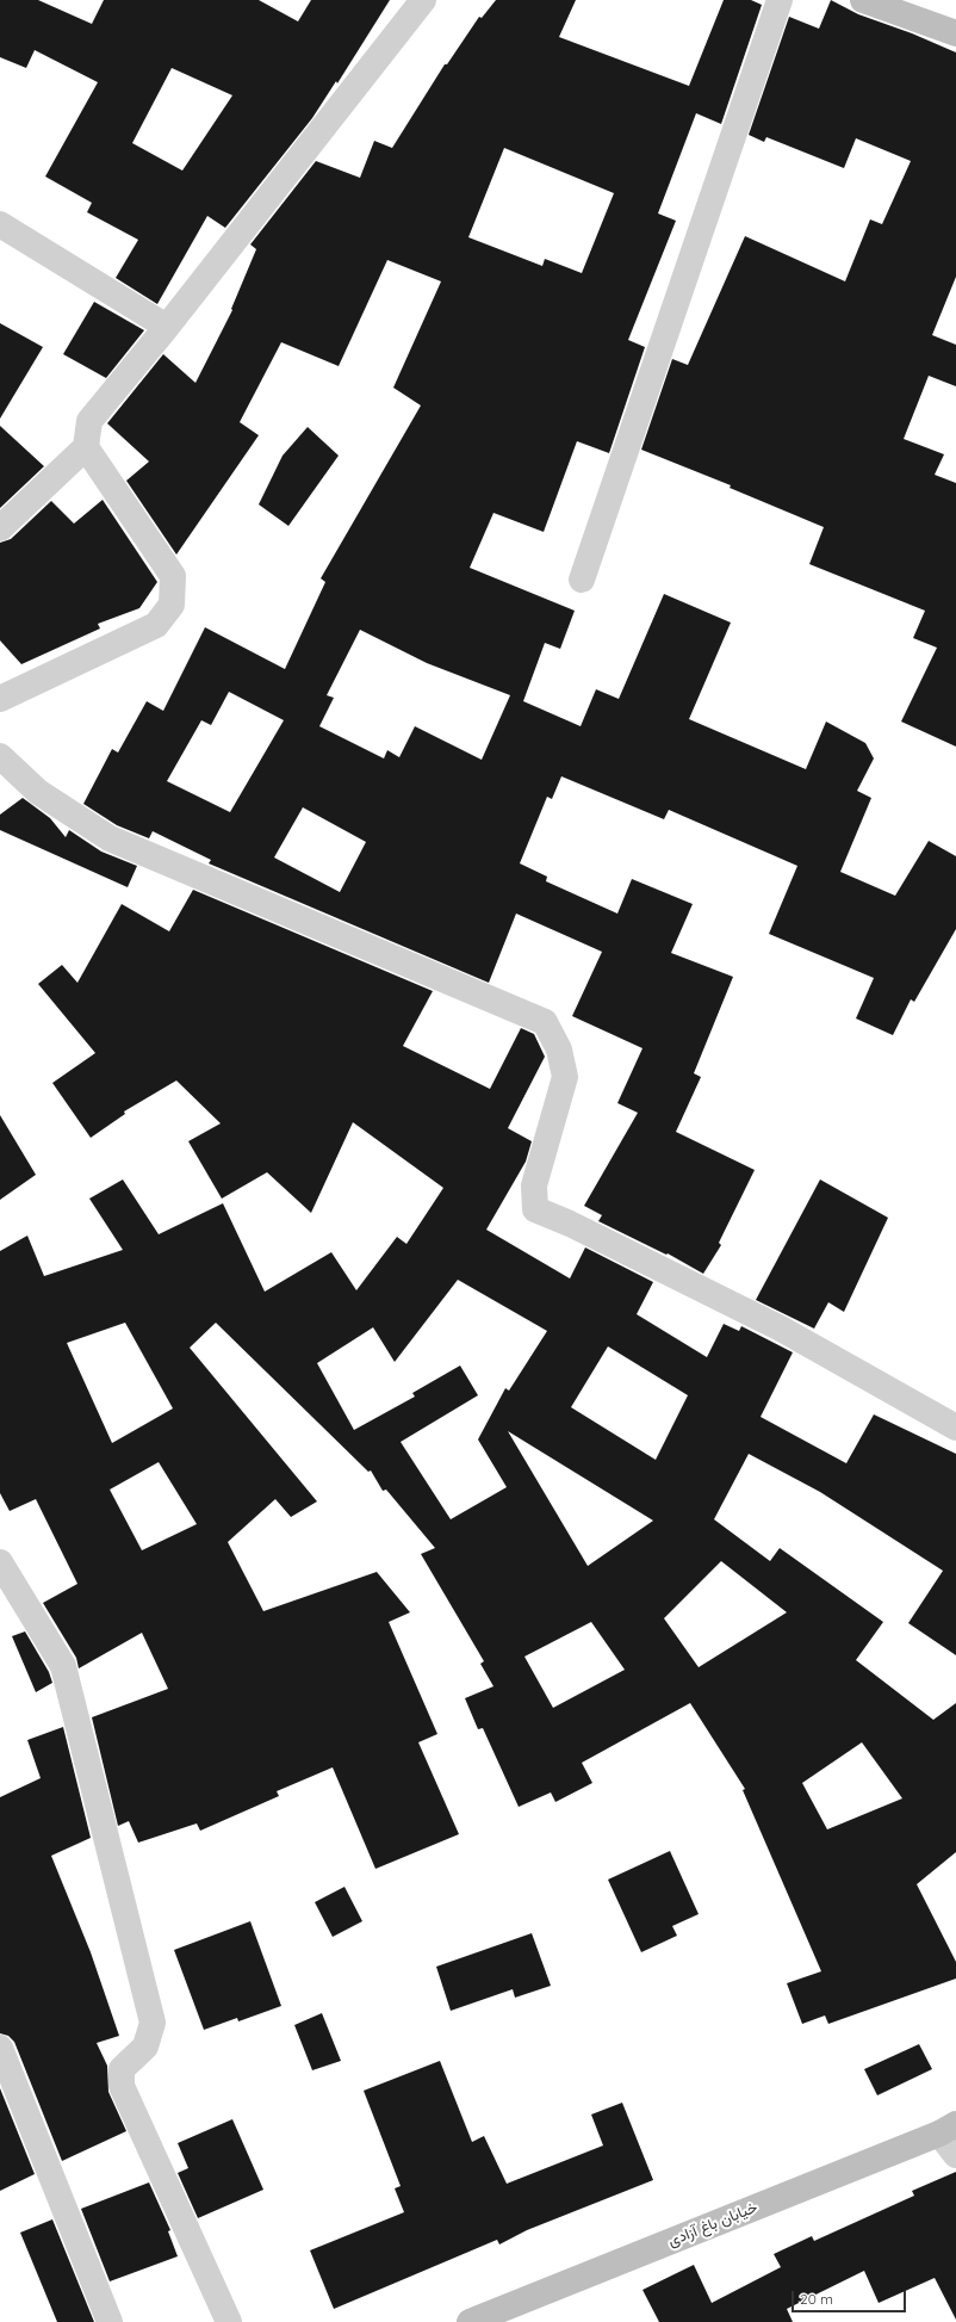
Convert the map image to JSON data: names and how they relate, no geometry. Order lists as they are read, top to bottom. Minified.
{"streets":{"street":["خیابان باغ آزادی"]},"scale_bar":"20 m"}
